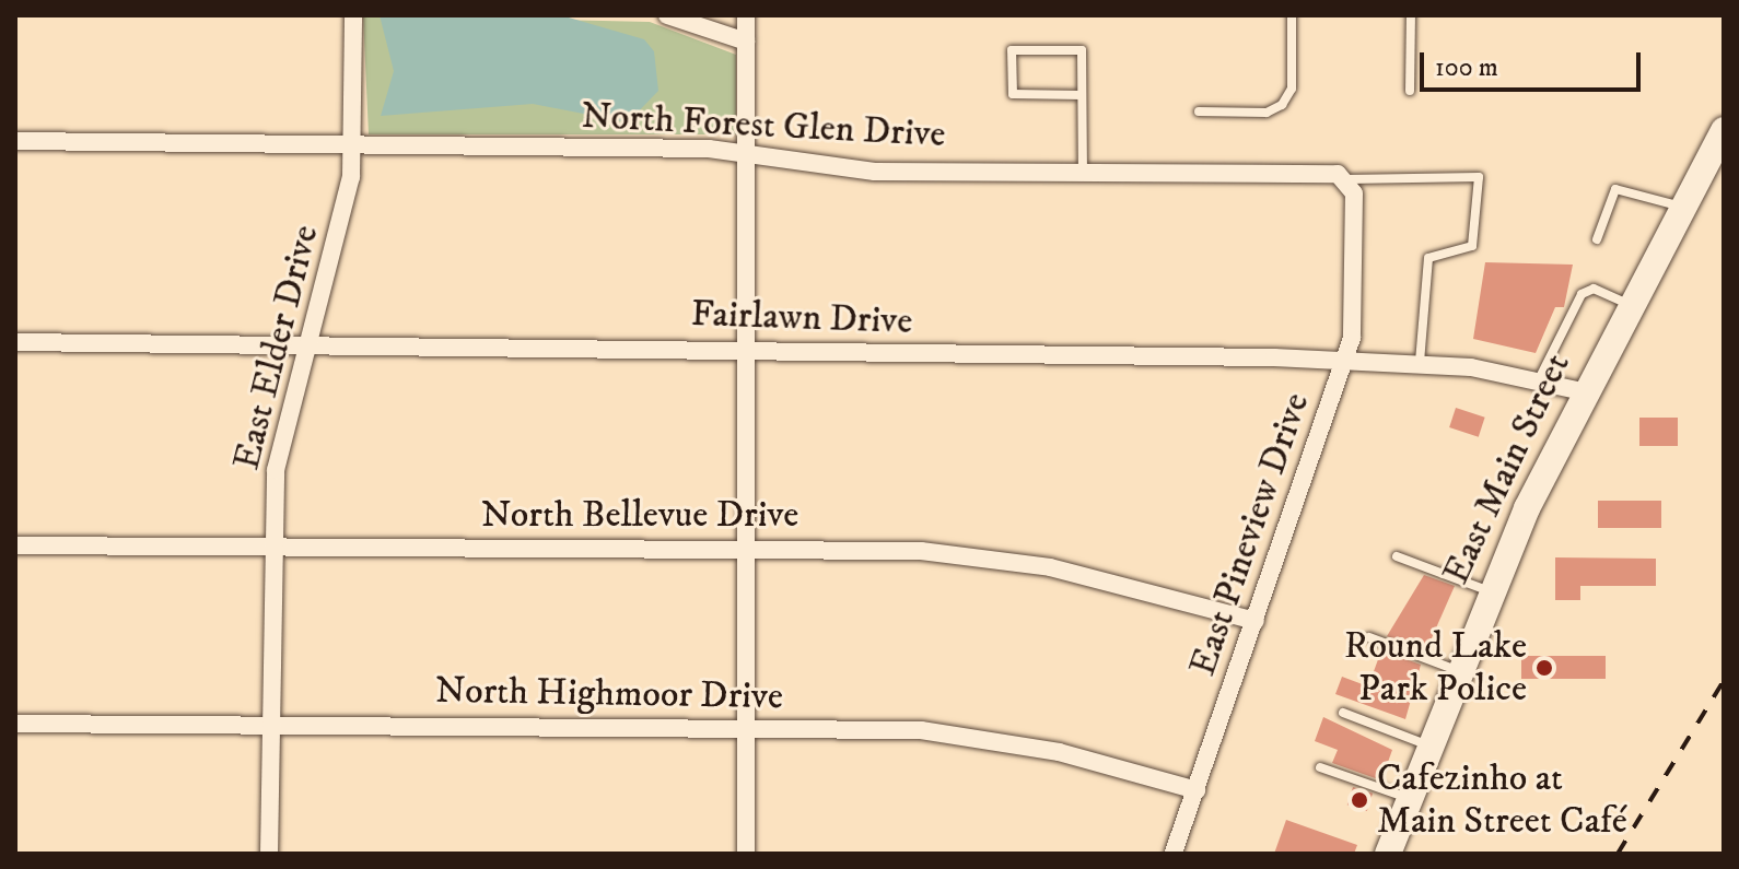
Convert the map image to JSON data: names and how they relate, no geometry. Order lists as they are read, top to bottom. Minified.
{"streets":{"main road":["East Main Street"],"street":["North Forest Glen Drive","Fairlawn Drive","East Elder Drive","North Bellevue Drive","East Pineview Drive","North Highmoor Drive"]},"crossings":[["North Forest Glen Drive","East Elder Drive"],["North Forest Glen Drive","East Pineview Drive"],["Fairlawn Drive","East Elder Drive"],["Fairlawn Drive","East Main Street"],["Fairlawn Drive","East Pineview Drive"],["East Elder Drive","North Bellevue Drive"],["East Elder Drive","North Highmoor Drive"],["North Bellevue Drive","East Pineview Drive"],["East Pineview Drive","North Highmoor Drive"]],"places":["Round Lake Park Police","Cafezinho at Main Street Café"],"scale_bar":"100 m"}
